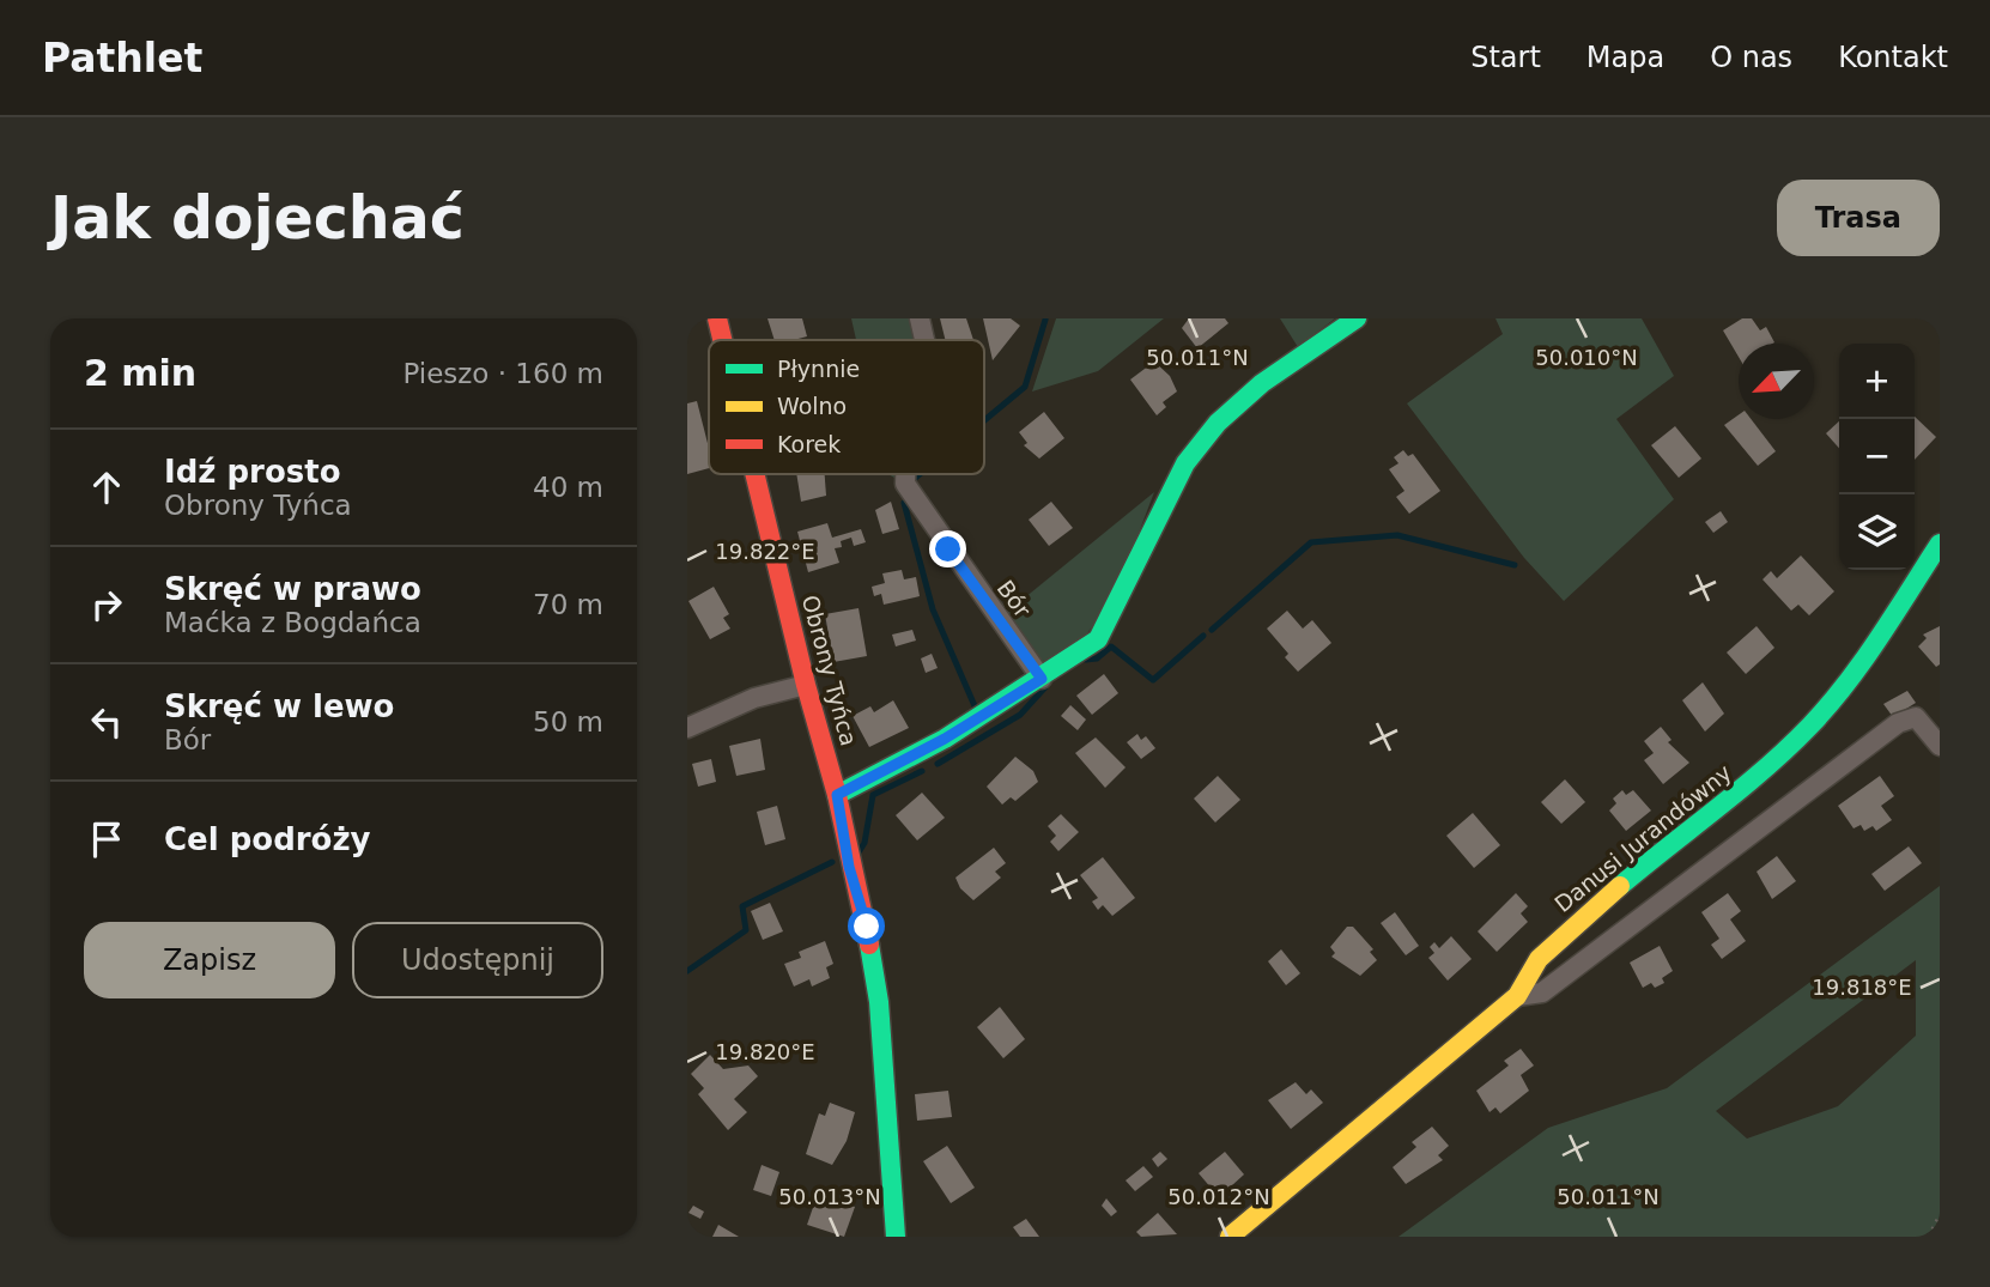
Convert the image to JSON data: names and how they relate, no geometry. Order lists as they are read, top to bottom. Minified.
{"streets":{"street":["Bór","Obrony Tyńca","Danusi Jurandówny"]},"legend":["Płynnie","Wolno","Korek"],"north":"bottom left","page":{"header":"Pathlet","nav":["Start","Mapa","O nas","Kontakt"],"buttons":["Trasa",["Zapisz","Udostępnij"]],"title":"Jak dojechać","heading":["2 min","Pieszo · 160 m"],"map_buttons":["+","−"],"list":[["Idź prosto","Obrony Tyńca","40 m"],["Skręć w prawo","Maćka z Bogdańca","70 m"],["Skręć w lewo","Bór","50 m"],"Cel podróży"]},"coordinates":["50.011°N","50.010°N","19.822°E","19.818°E","19.820°E","50.013°N","50.012°N"]}
